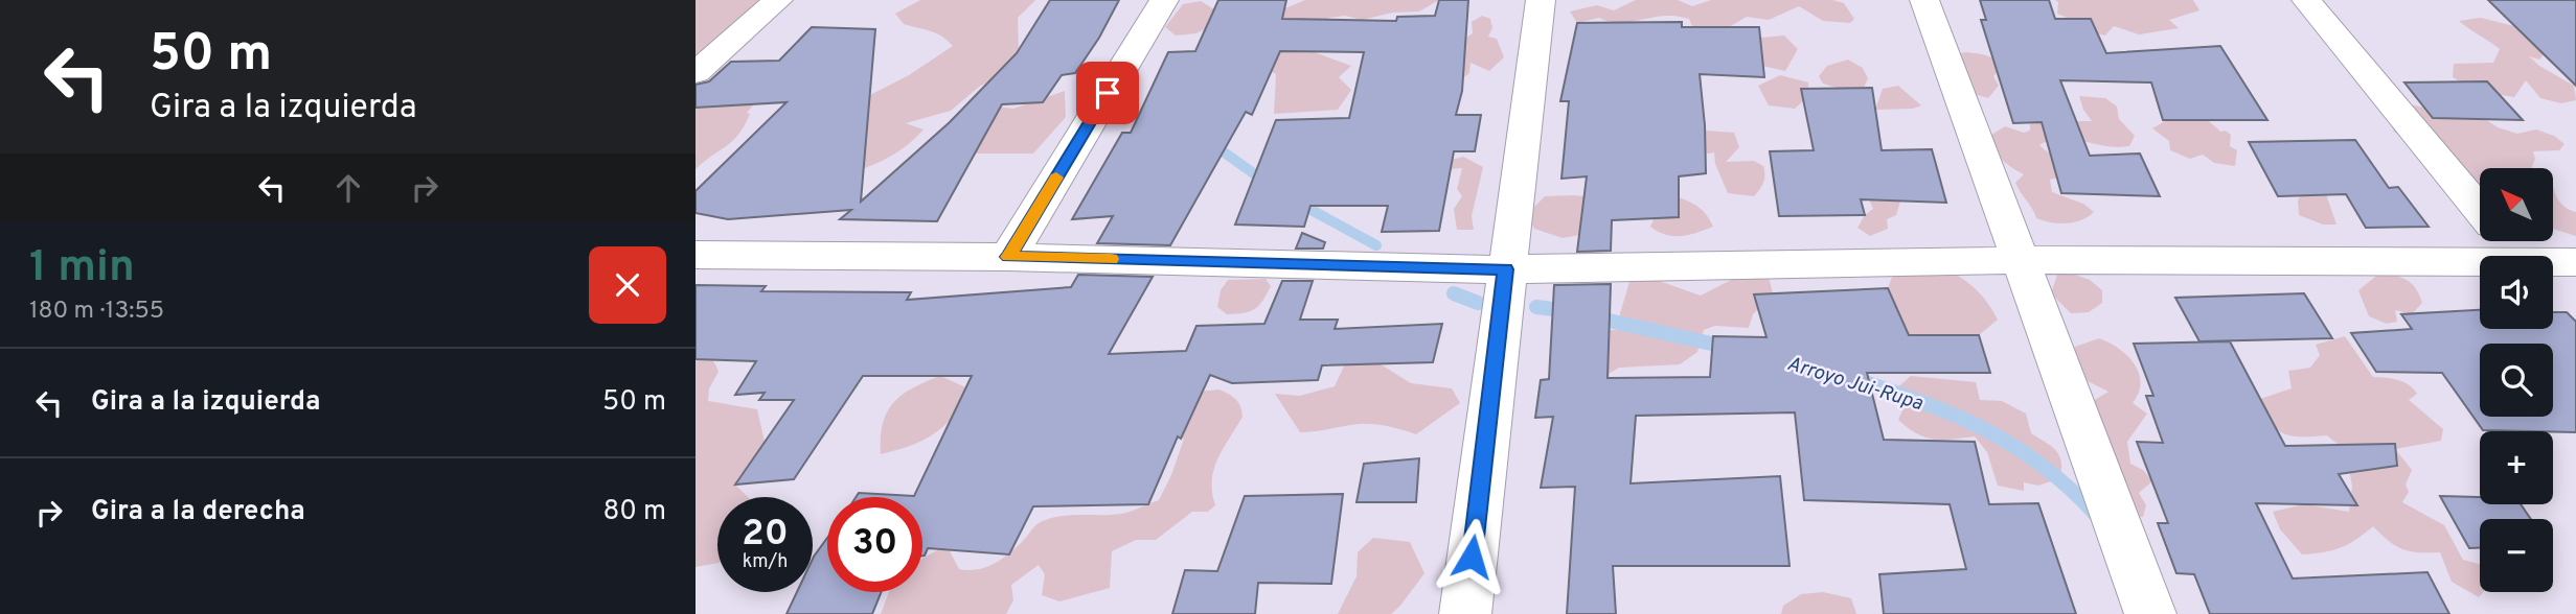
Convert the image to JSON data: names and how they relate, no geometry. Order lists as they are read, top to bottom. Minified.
{"water":["Arroyo Jui-Rupa"],"north":"top left","page":{"turn":["50 m","Gira a la izquierda"],"map_buttons":["+","−"],"heading":["1 min","180 m · 13:55"],"list":[{"name":"Gira a la izquierda","value":"50 m"},{"name":"Gira a la derecha","value":"80 m"}],"speed":"20 km/h","limit":"30"}}
